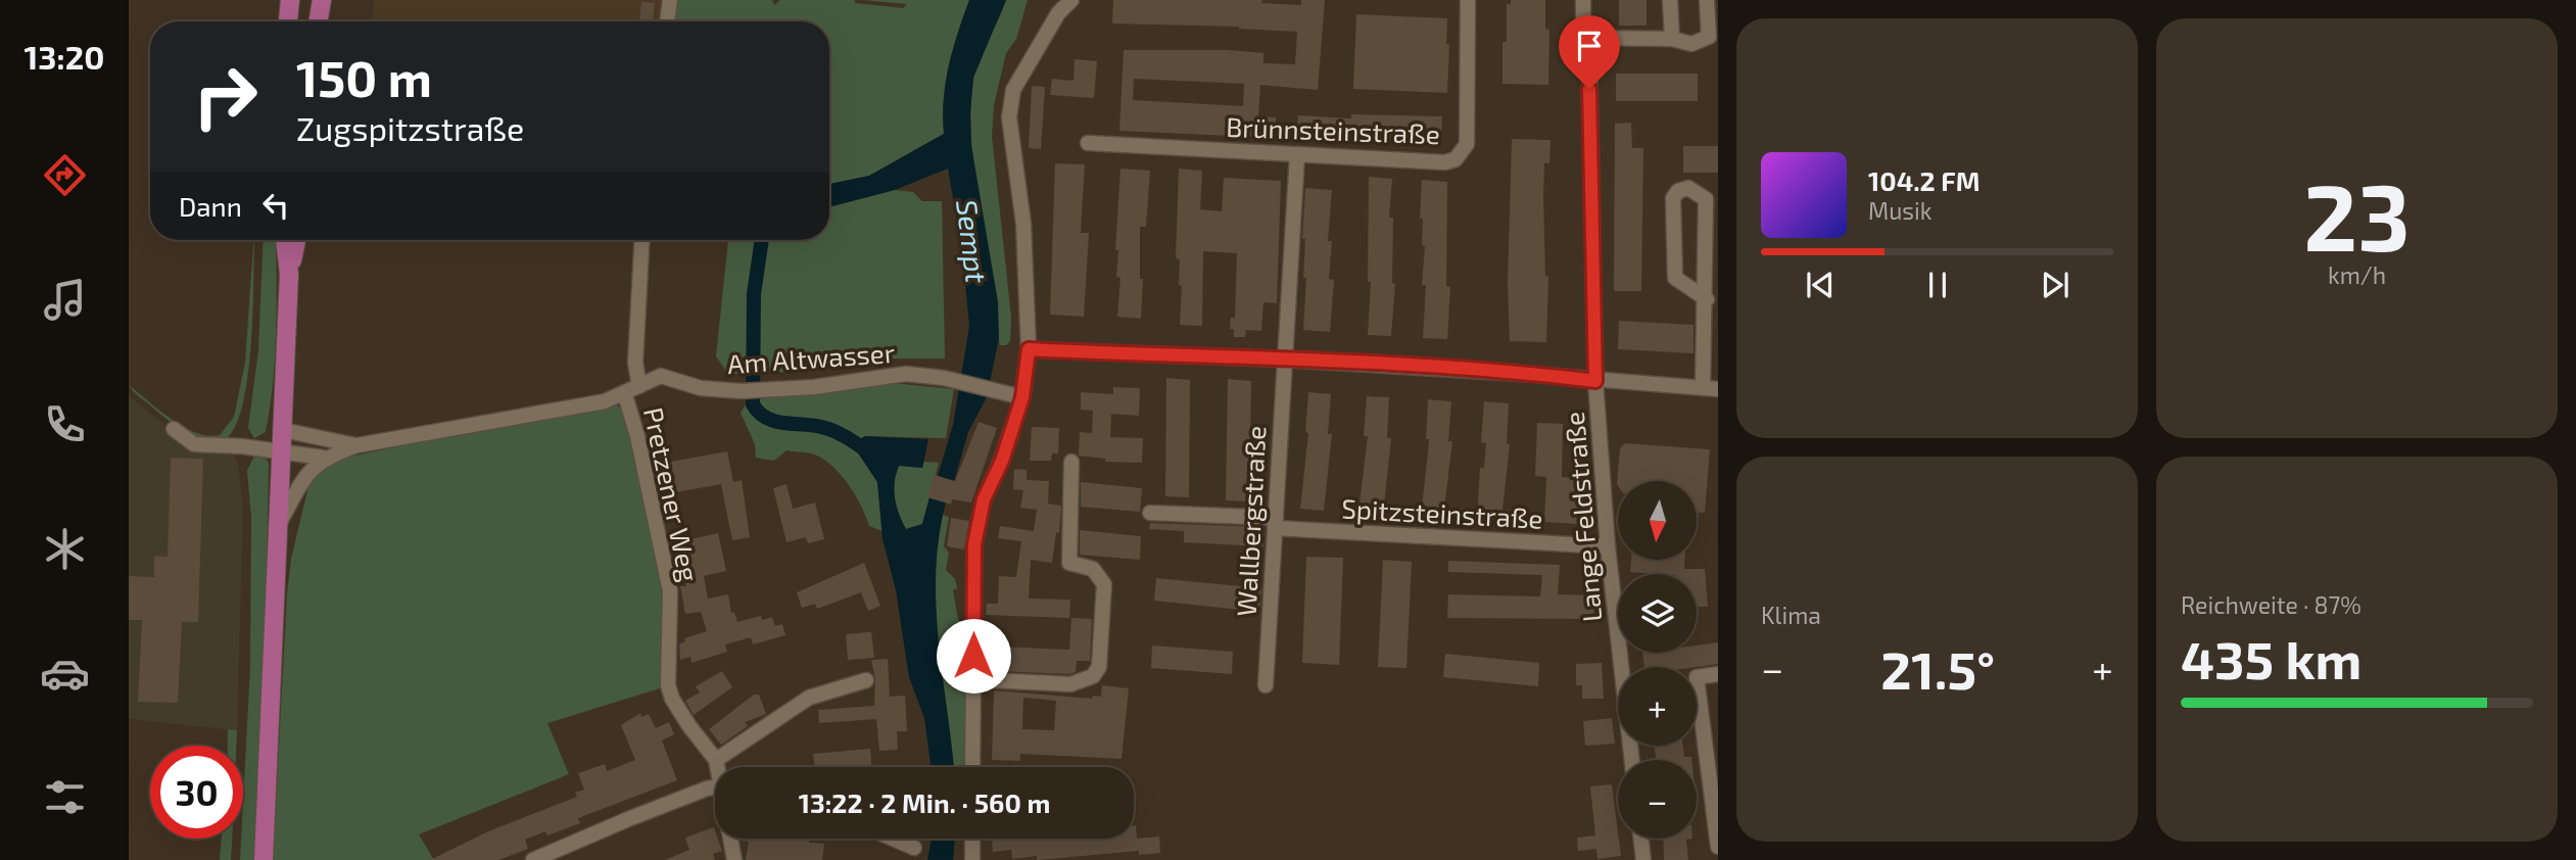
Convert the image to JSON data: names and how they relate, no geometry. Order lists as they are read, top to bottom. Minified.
{"streets":{"street":["Brünnsteinstraße","Am Altwasser","Pretzener Weg","Spitzsteinstraße","Lange Feldstraße","Wallbergstraße"]},"crossings":[["Brünnsteinstraße","Wallbergstraße"],["Am Altwasser","Pretzener Weg"],["Spitzsteinstraße","Lange Feldstraße"],["Spitzsteinstraße","Wallbergstraße"]],"water":["Sempt"],"north":"bottom","page":{"tabs":"13:20","tile":[["23","km/h"],"Klima",["Reichweite · 87%","435 km"]],"turn":["150 m","Zugspitzstraße"],"song":["104.2 FM","Musik"],"then":"Dann","map_buttons":["+","−"],"heat":["−","21.5°","+"],"limit":"30","trip":"13:22 · 2 Min. · 560 m"}}
